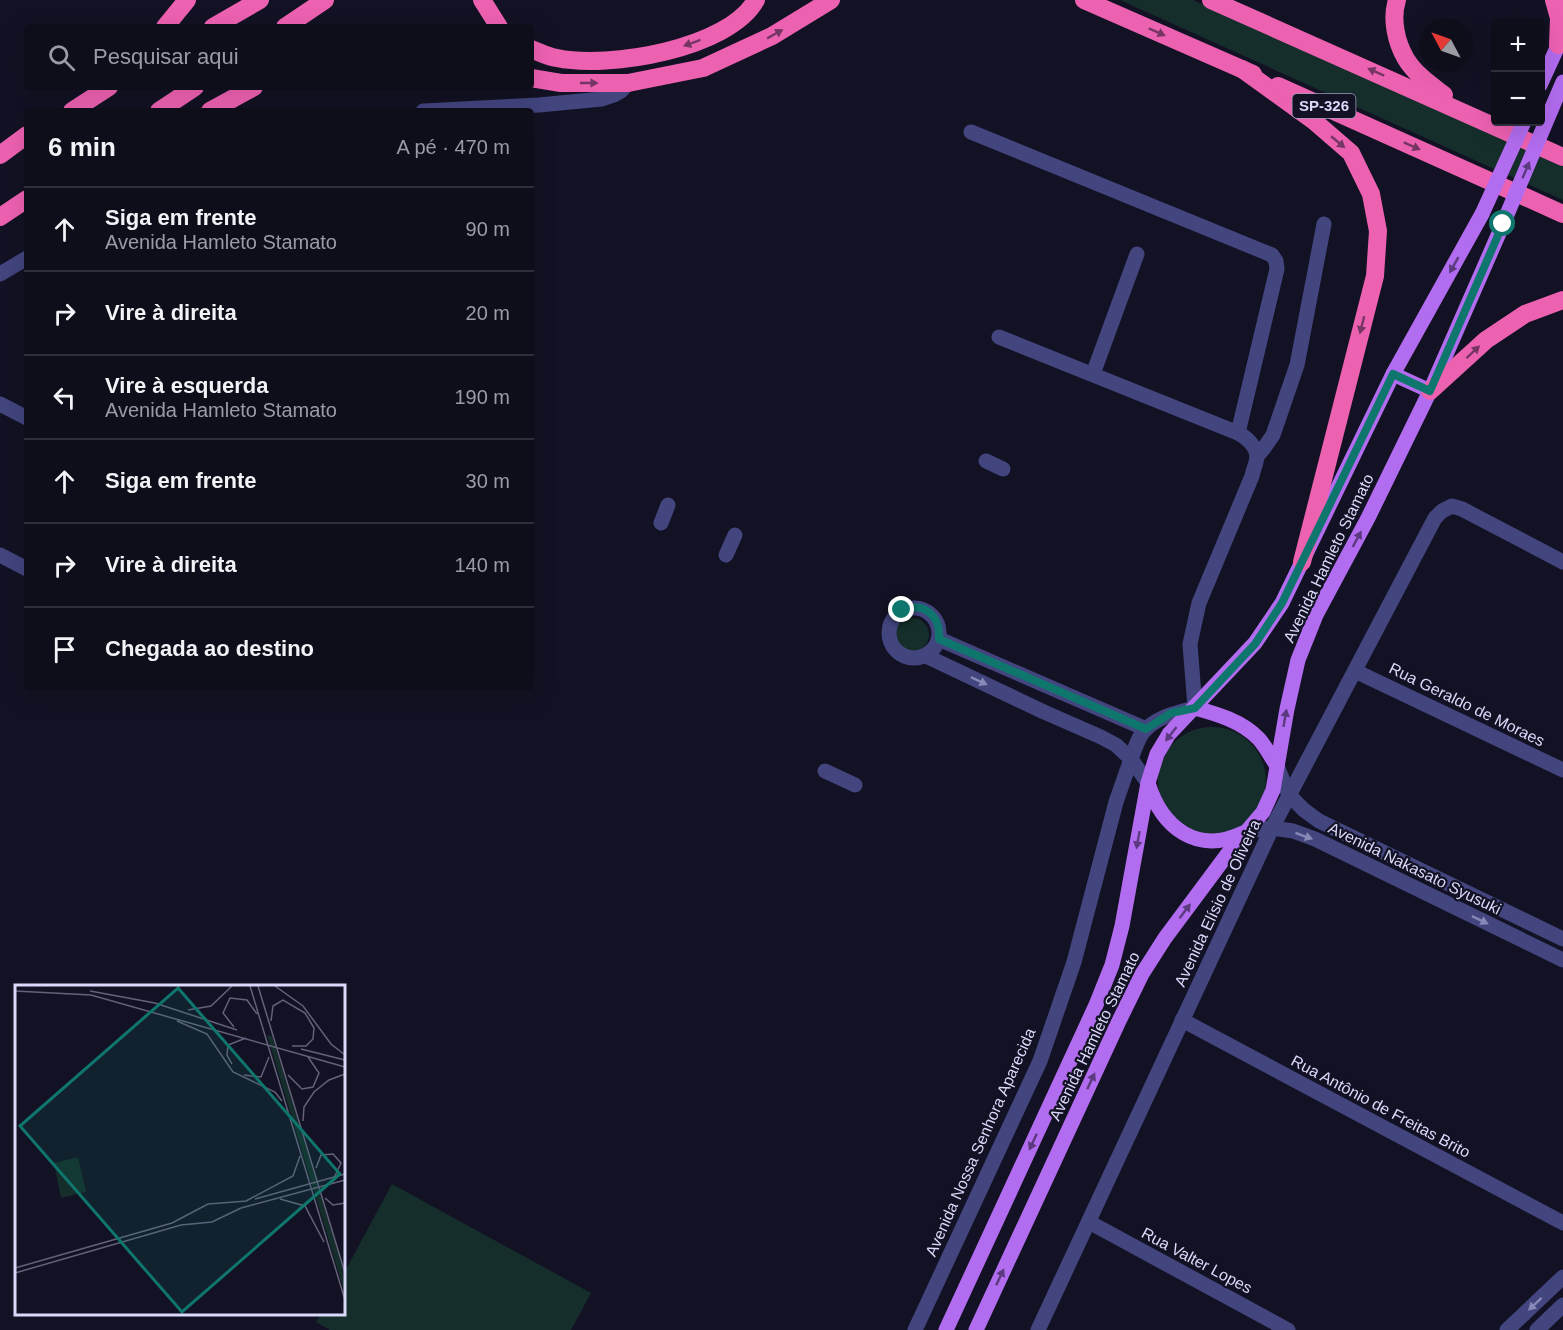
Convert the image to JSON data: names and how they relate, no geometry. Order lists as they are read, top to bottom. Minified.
{"streets":{"highway":["SP-326"],"main road":["Avenida Hamleto Stamato"],"street":["Rua Geraldo de Moraes","Avenida Nakasato Syusuki","Avenida Elísio de Oliveira","Rua Antônio de Freitas Brito","Avenida Nossa Senhora Aparecida","Rua Valter Lopes"]},"crossings":[["Avenida Hamleto Stamato","Avenida Nakasato Syusuki"],["Rua Geraldo de Moraes","Avenida Elísio de Oliveira"],["Avenida Nakasato Syusuki","Avenida Elísio de Oliveira"],["Avenida Elísio de Oliveira","Rua Antônio de Freitas Brito"],["Avenida Elísio de Oliveira","Rua Valter Lopes"]],"north":"top left","page":{"map_buttons":["+","−"],"search":"Pesquisar aqui","heading":["6 min","A pé · 470 m"],"list":[["Siga em frente","Avenida Hamleto Stamato","90 m"],["Vire à direita","20 m"],["Vire à esquerda","Avenida Hamleto Stamato","190 m"],["Siga em frente","30 m"],["Vire à direita","140 m"],"Chegada ao destino"]}}
